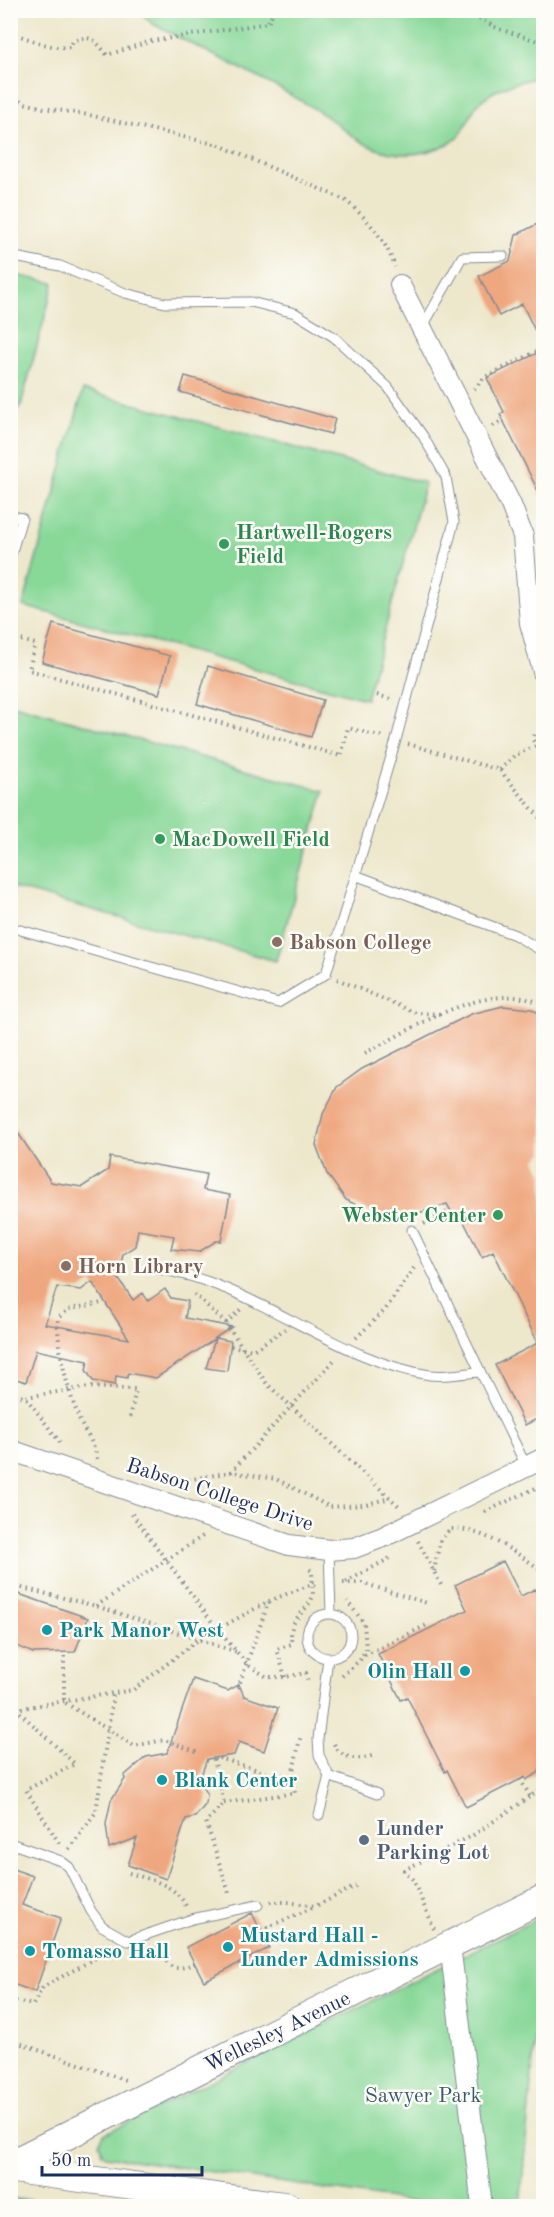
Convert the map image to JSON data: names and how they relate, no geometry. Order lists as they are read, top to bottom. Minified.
{"streets":{"main road":["Wellesley Avenue"],"street":["Babson College Drive"]},"parks":["Sawyer Park"],"places":["Hartwell-Rogers Field","MacDowell Field","Babson College","Webster Center","Horn Library","Park Manor West","Olin Hall","Blank Center","Lunder Parking Lot","Mustard Hall - Lunder Admissions","Tomasso Hall"],"scale_bar":"50 m"}
